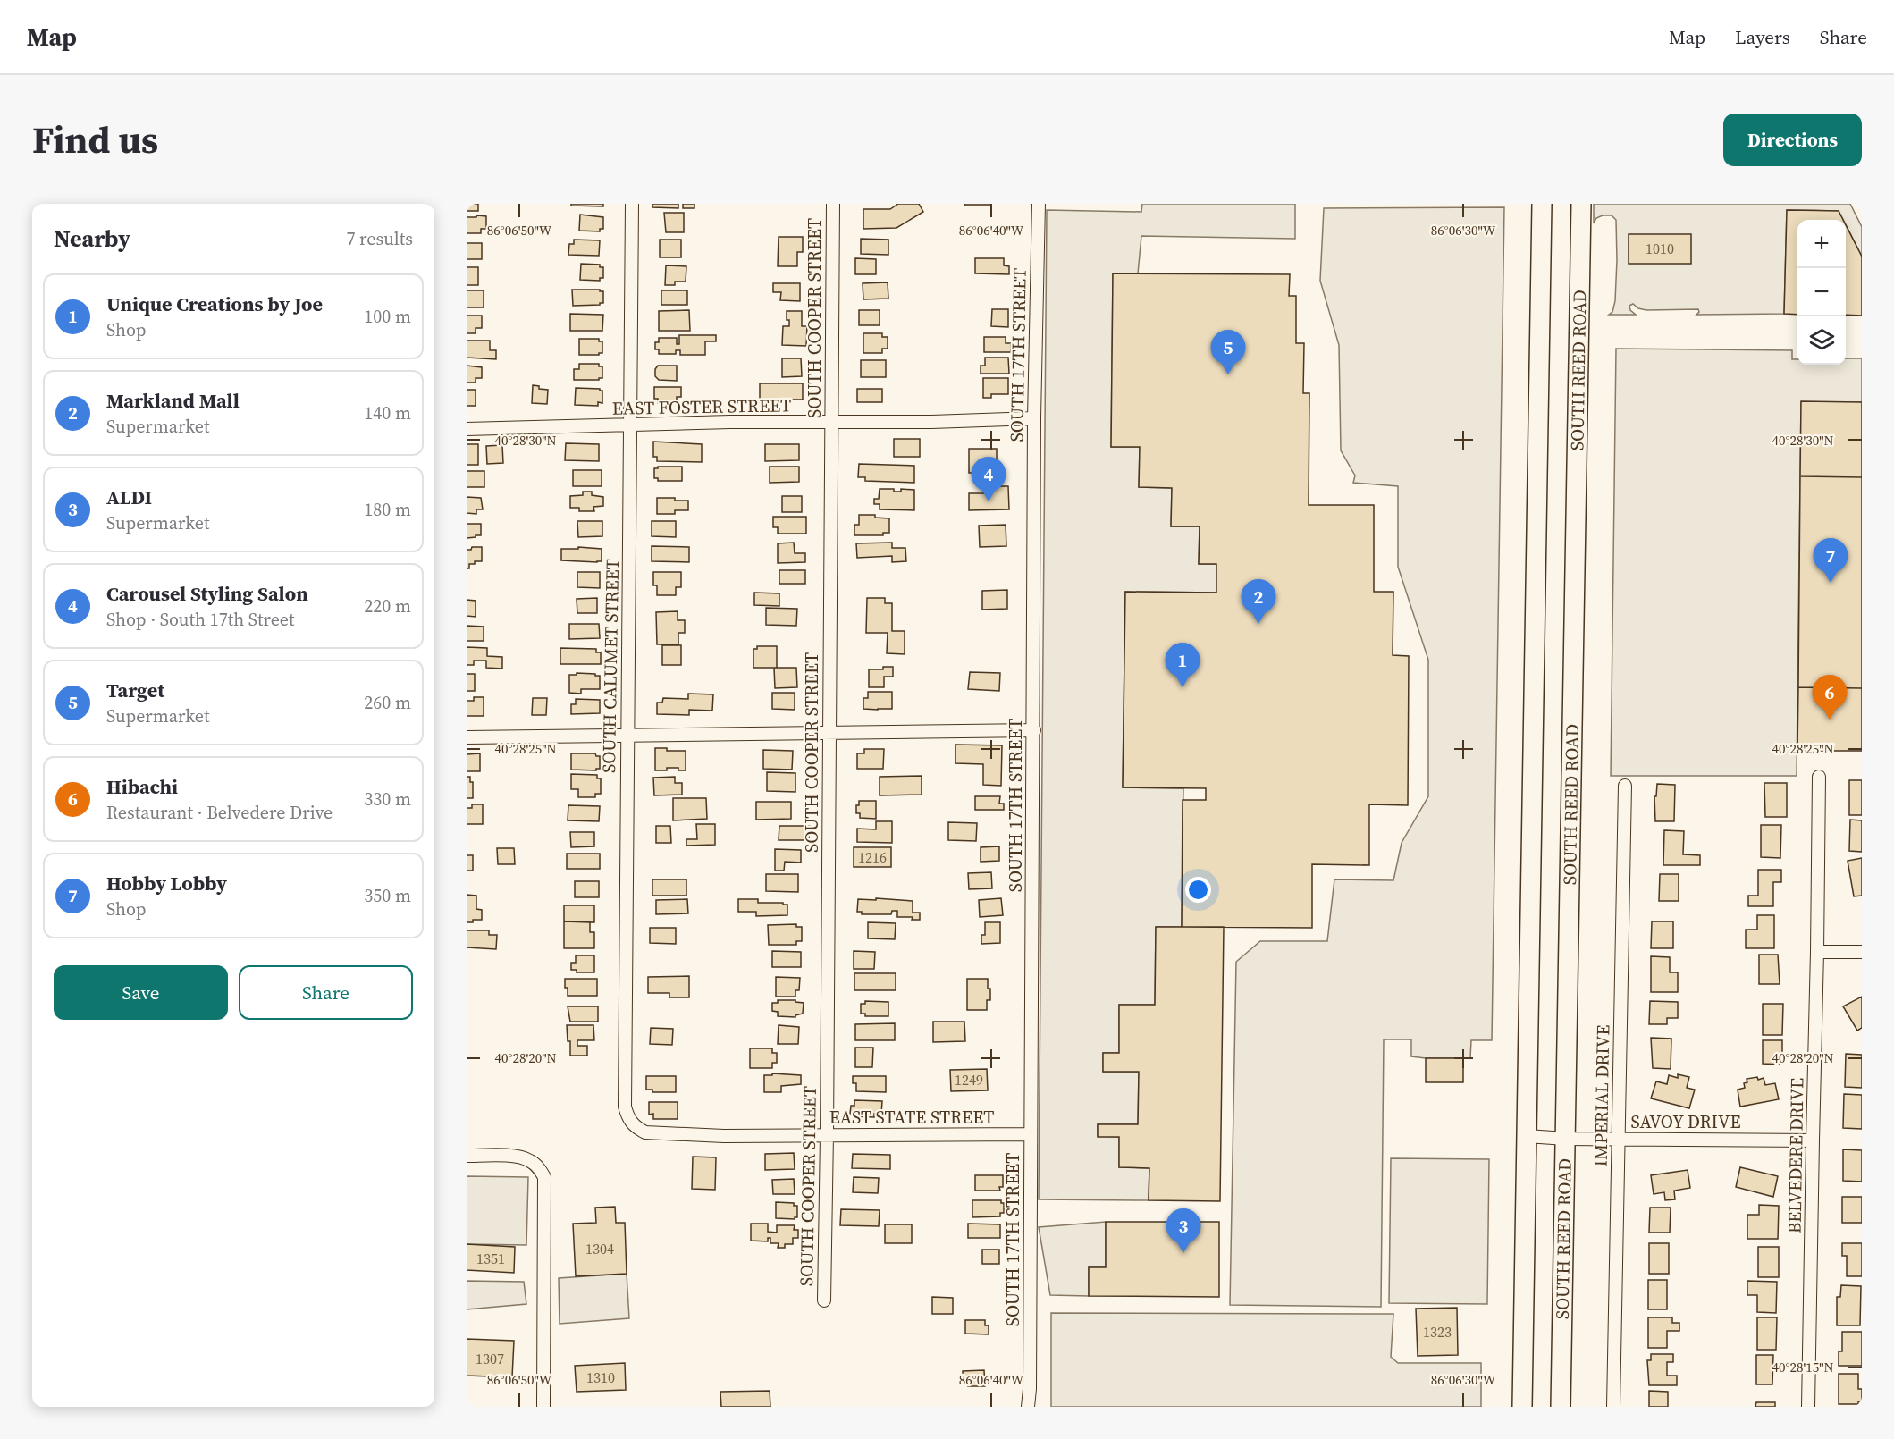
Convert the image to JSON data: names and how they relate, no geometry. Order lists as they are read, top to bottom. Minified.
{"streets":{"main road":["SOUTH REED ROAD"],"street":["SOUTH COOPER STREET","SOUTH 17TH STREET","EAST FOSTER STREET","SOUTH CALUMET STREET","IMPERIAL DRIVE","EAST STATE STREET","SAVOY DRIVE","BELVEDERE DRIVE"]},"crossings":[["SOUTH COOPER STREET","EAST FOSTER STREET"],["SOUTH COOPER STREET","EAST STATE STREET"],["SOUTH 17TH STREET","EAST FOSTER STREET"],["SOUTH 17TH STREET","EAST STATE STREET"],["SOUTH REED ROAD","SAVOY DRIVE"],["EAST FOSTER STREET","SOUTH CALUMET STREET"],["SOUTH CALUMET STREET","EAST STATE STREET"],["IMPERIAL DRIVE","SAVOY DRIVE"],["SAVOY DRIVE","BELVEDERE DRIVE"]],"house_numbers":["1010","1216","1249","1304","1351","1323","1307","1310"],"page":{"header":"Map","nav":["Map","Layers","Share"],"title":"Find us","buttons":["Directions",["Save","Share"]],"heading":["Nearby","7 results"],"map_buttons":["+","−"],"list":[{"mark":"1","name":"Unique Creations by Joe","note":"Shop","value":"100 m"},{"mark":"2","name":"Markland Mall","note":"Supermarket","value":"140 m"},{"mark":"3","name":"ALDI","note":"Supermarket","value":"180 m"},{"mark":"4","name":"Carousel Styling Salon","note":"Shop · South 17th Street","value":"220 m"},{"mark":"5","name":"Target","note":"Supermarket","value":"260 m"},{"mark":"6","name":"Hibachi","note":"Restaurant · Belvedere Drive","value":"330 m"},{"mark":"7","name":"Hobby Lobby","note":"Shop","value":"350 m"}],"pins":["5","4","7","2","1","6","3"]},"coordinates":["86°06'50\"W","86°06'40\"W","86°06'30\"W","40°28'30\"N","40°28'25\"N","40°28'20\"N","40°28'15\"N"]}
